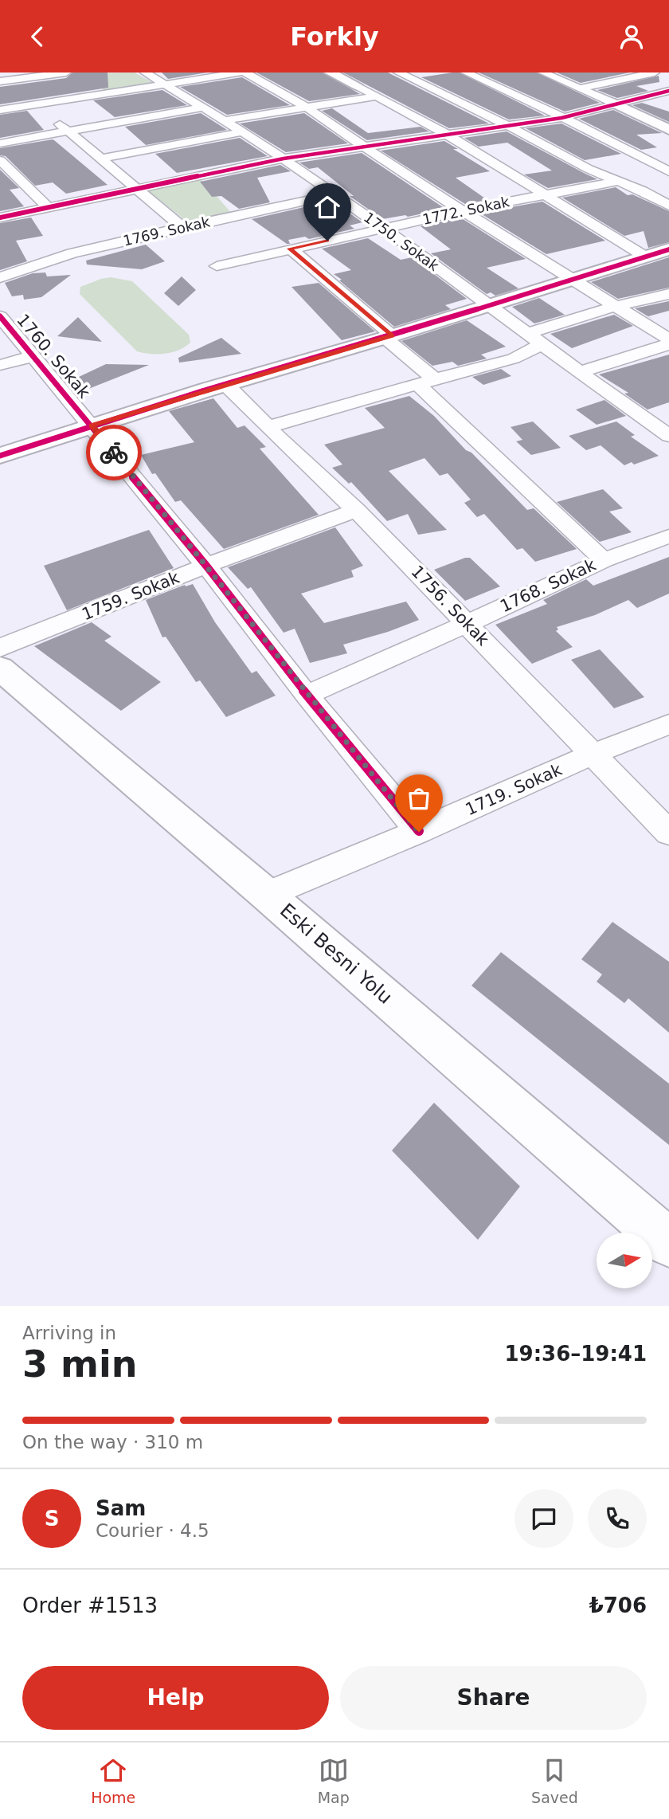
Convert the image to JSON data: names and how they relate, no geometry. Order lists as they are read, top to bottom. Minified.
{"streets":{"street":["1772. Sokak","1769. Sokak","1750. Sokak","1760. Sokak","1768. Sokak","1759. Sokak","1756. Sokak","1719. Sokak","Eski Besni Yolu"]},"crossings":[["1772. Sokak","1750. Sokak"],["1769. Sokak","1750. Sokak"],["1760. Sokak","1768. Sokak"],["1760. Sokak","1759. Sokak"],["1760. Sokak","1719. Sokak"],["1768. Sokak","1756. Sokak"],["1759. Sokak","1756. Sokak"],["1756. Sokak","1719. Sokak"],["1719. Sokak","Eski Besni Yolu"]],"north":"right","page":{"header":"Forkly","heading":["3 min","Arriving in","19:36–19:41"],"panel":["Sam","Courier · 4.5","Order #1513","₺706"],"bar":"On the way · 310 m","round":"S","buttons":["Help","Share"],"tabs":["Home","Map","Saved"]}}
